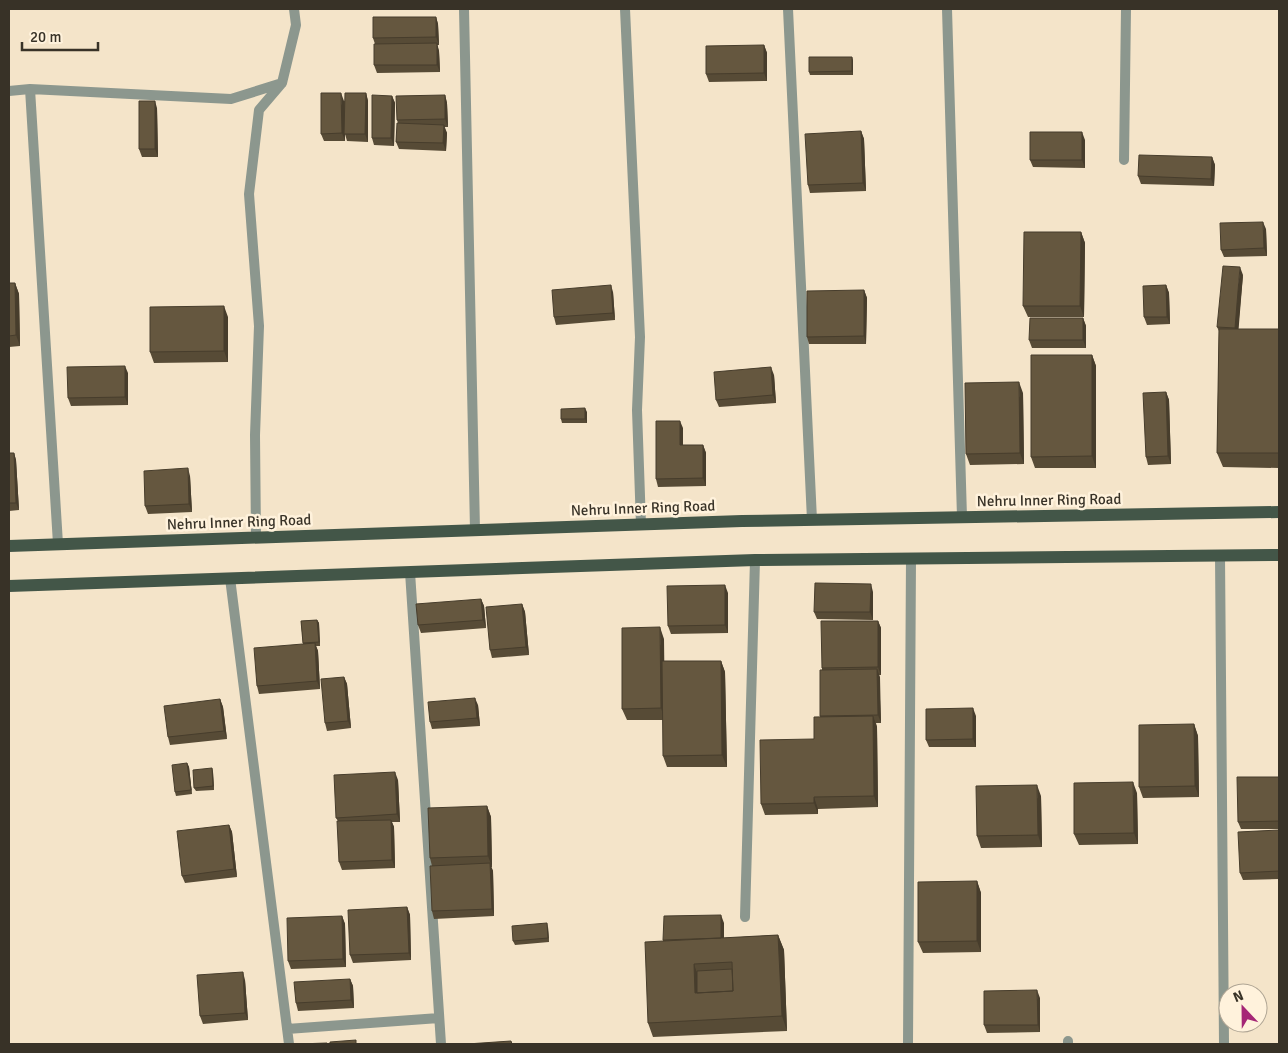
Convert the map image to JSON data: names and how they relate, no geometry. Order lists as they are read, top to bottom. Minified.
{"streets":{"main road":["Nehru Inner Ring Road"]},"scale_bar":"20 m","north":"top"}
